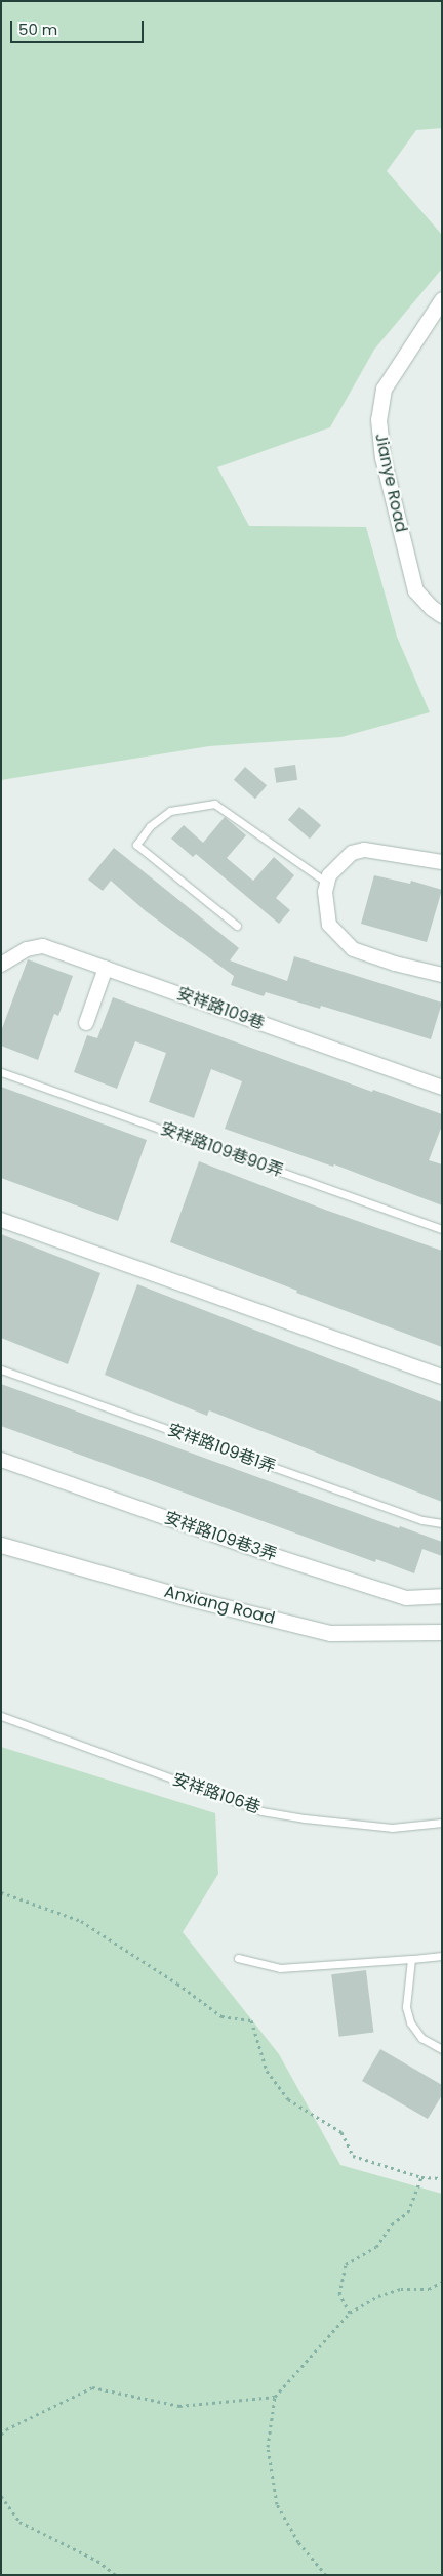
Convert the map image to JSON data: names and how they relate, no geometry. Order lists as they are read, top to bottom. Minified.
{"streets":{"street":["Jianye Road","安祥路109巷","安祥路109巷3弄","Anxiang Road"],"lane":["安祥路109巷90弄","安祥路109巷1弄","安祥路106巷"]},"scale_bar":"50 m"}
